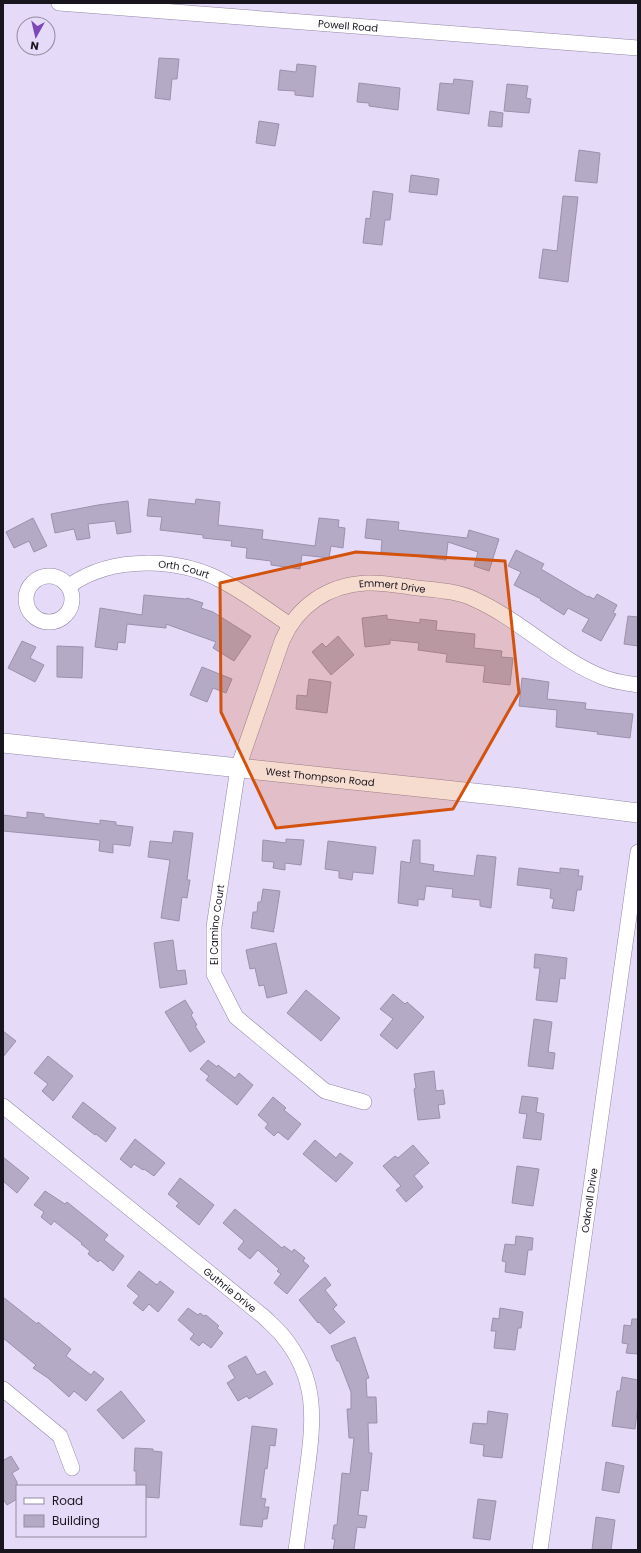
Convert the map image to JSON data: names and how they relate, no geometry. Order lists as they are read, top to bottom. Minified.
{"streets":{"main road":["West Thompson Road"],"street":["Powell Road","Orth Court","Emmert Drive","El Camino Court","Oaknoll Drive","Guthrie Drive"]},"crossings":[["Orth Court","Emmert Drive"],["Emmert Drive","West Thompson Road"],["Emmert Drive","El Camino Court"],["West Thompson Road","El Camino Court"]],"legend":["Road","Building"],"north":"bottom"}
